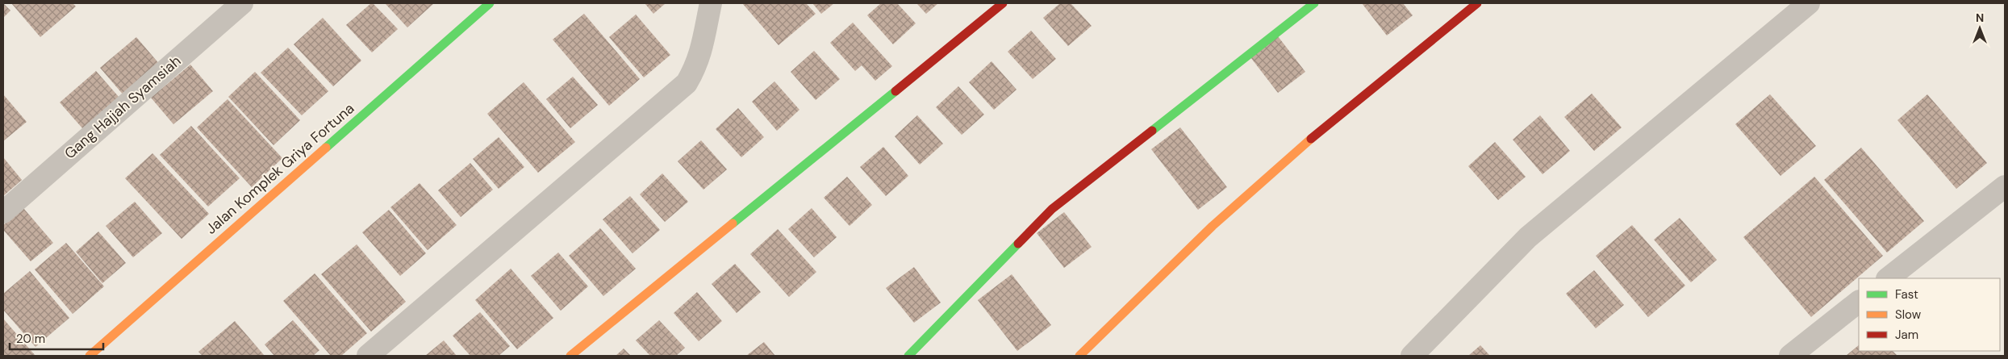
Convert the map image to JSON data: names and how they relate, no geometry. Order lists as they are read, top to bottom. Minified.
{"streets":{"street":["Gang Hajjah Syamsiah","Jalan Komplek Griya Fortuna"]},"legend":["Fast","Slow","Jam"],"scale_bar":"20 m","north":"top"}
